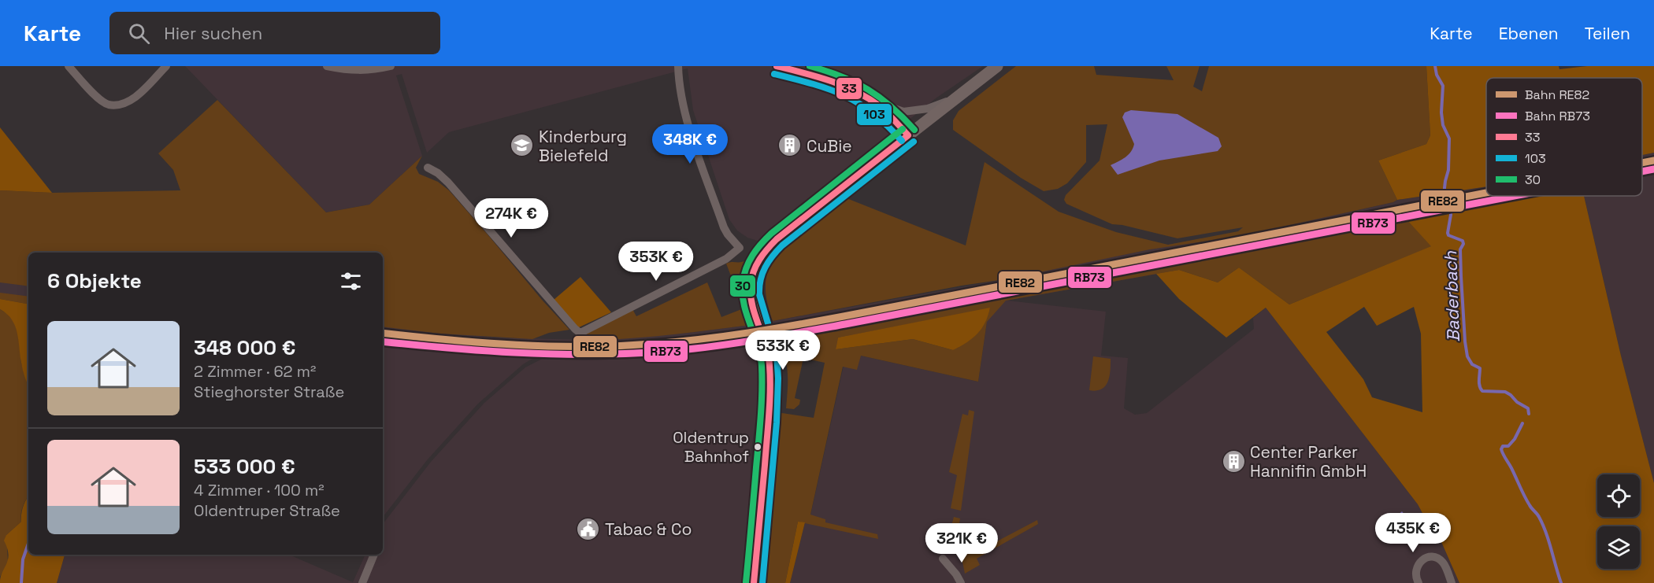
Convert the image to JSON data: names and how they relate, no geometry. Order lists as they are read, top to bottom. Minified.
{"water":["Baderbach"],"places":{"school or university":["Kinderburg Bielefeld"],"building":["CuBie","Center Parker Hannifin GmbH"],"other":["Oldentrup Bahnhof"],"public building":["Tabac & Co"]},"lines":["transit line 33","transit line 30","transit line 103","rail line RE82","rail line RB73"],"legend":["Bahn RE82","Bahn RB73","33","103","30"],"page":{"header":"Karte","search":"Hier suchen","nav":["Karte","Ebenen","Teilen"],"price":["348K €","274K €","353K €","533K €","435K €","321K €"],"heading":"6 Objekte","list":[{"name":"348 000 €","note":"2 Zimmer · 62 m² · Stieghorster Straße"},{"name":"533 000 €","note":"4 Zimmer · 100 m² · Oldentruper Straße"}]}}
